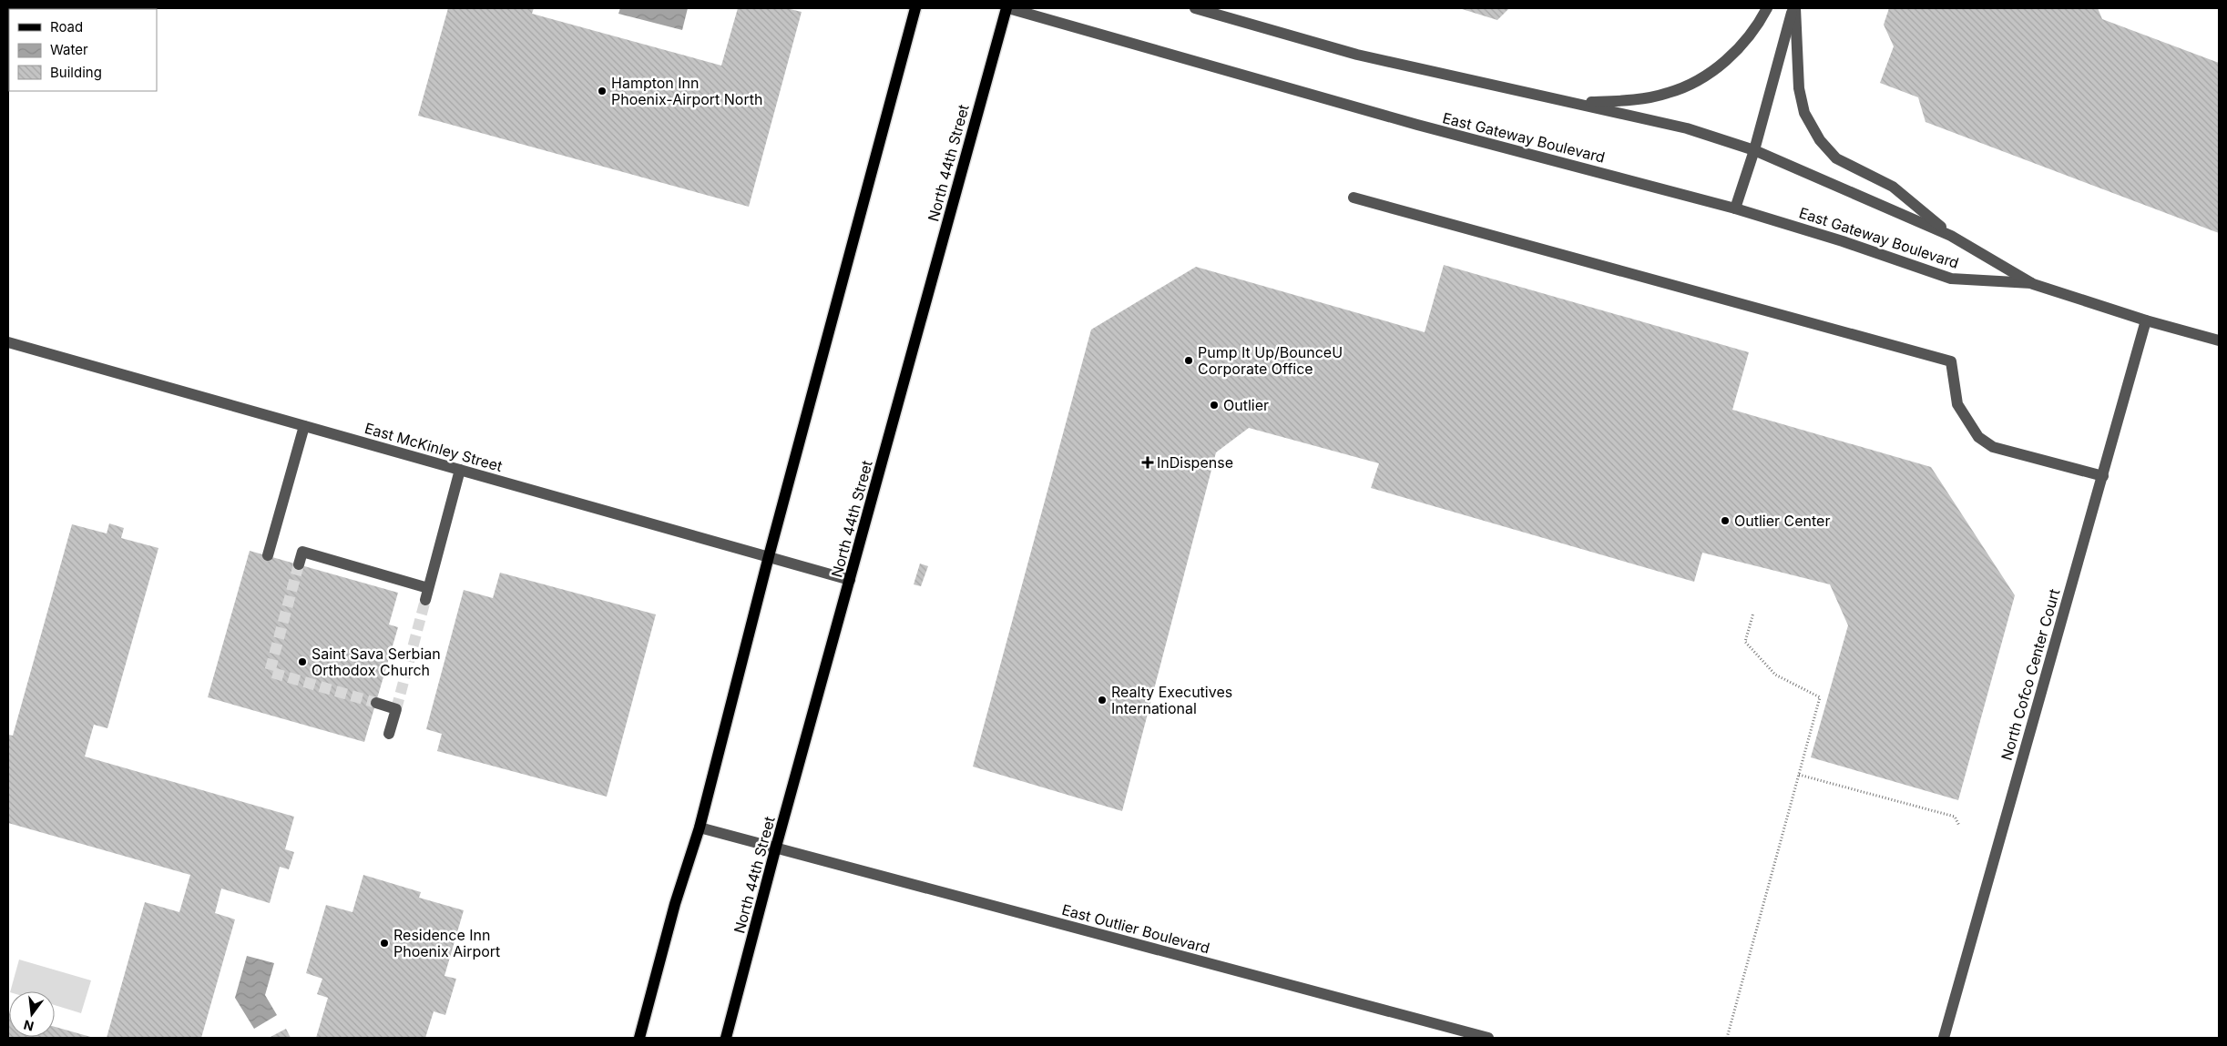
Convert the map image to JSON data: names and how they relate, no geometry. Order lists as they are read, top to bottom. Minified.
{"streets":{"main road":["North 44th Street"],"street":["East Gateway Boulevard","East McKinley Street","North Cofco Center Court","East Outlier Boulevard"]},"crossings":[["East Gateway Boulevard","North 44th Street"],["East Gateway Boulevard","North Cofco Center Court"],["North 44th Street","East McKinley Street"],["North 44th Street","East Outlier Boulevard"]],"places":{"other":["Hampton Inn Phoenix-Airport North","Pump It Up/BounceU Corporate Office","Outlier","Outlier Center","Saint Sava Serbian Orthodox Church","Realty Executives International","Residence Inn Phoenix Airport"],"health":["InDispense"]},"legend":["Road","Water","Building"],"north":"bottom"}
